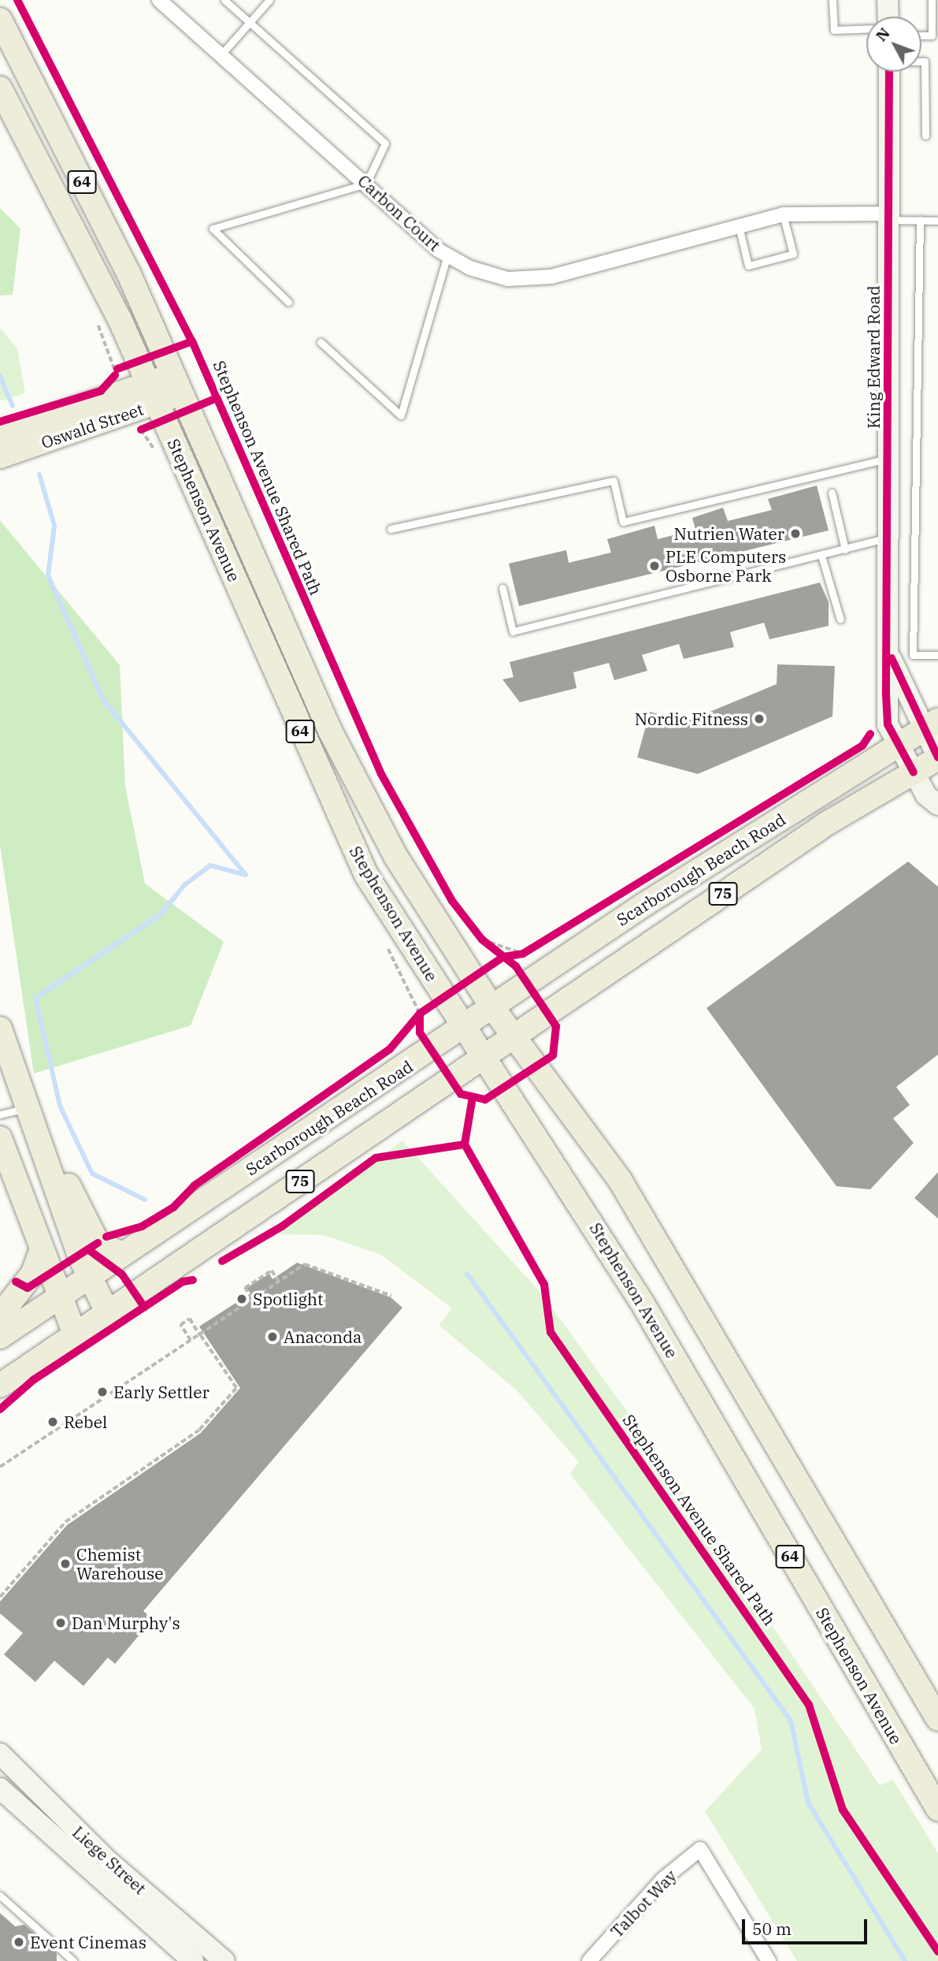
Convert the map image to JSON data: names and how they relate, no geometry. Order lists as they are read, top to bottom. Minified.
{"streets":{"main road":["64","King Edward Road","Oswald Street","Stephenson Avenue","Scarborough Beach Road","75","Liege Street"],"street":["Carbon Court","Talbot Way"],"cycle path":["Stephenson Avenue Shared Path"]},"crossings":[["Carbon Court","King Edward Road"],["King Edward Road","Scarborough Beach Road"],["Oswald Street","Stephenson Avenue"],["Stephenson Avenue","Scarborough Beach Road"]],"places":["Nutrien Water","PLE Computers Osborne Park","Nordic Fitness","Spotlight","Anaconda","Early Settler","Rebel","Chemist Warehouse","Dan Murphy's","Event Cinemas"],"scale_bar":"50 m","north":"top left"}
